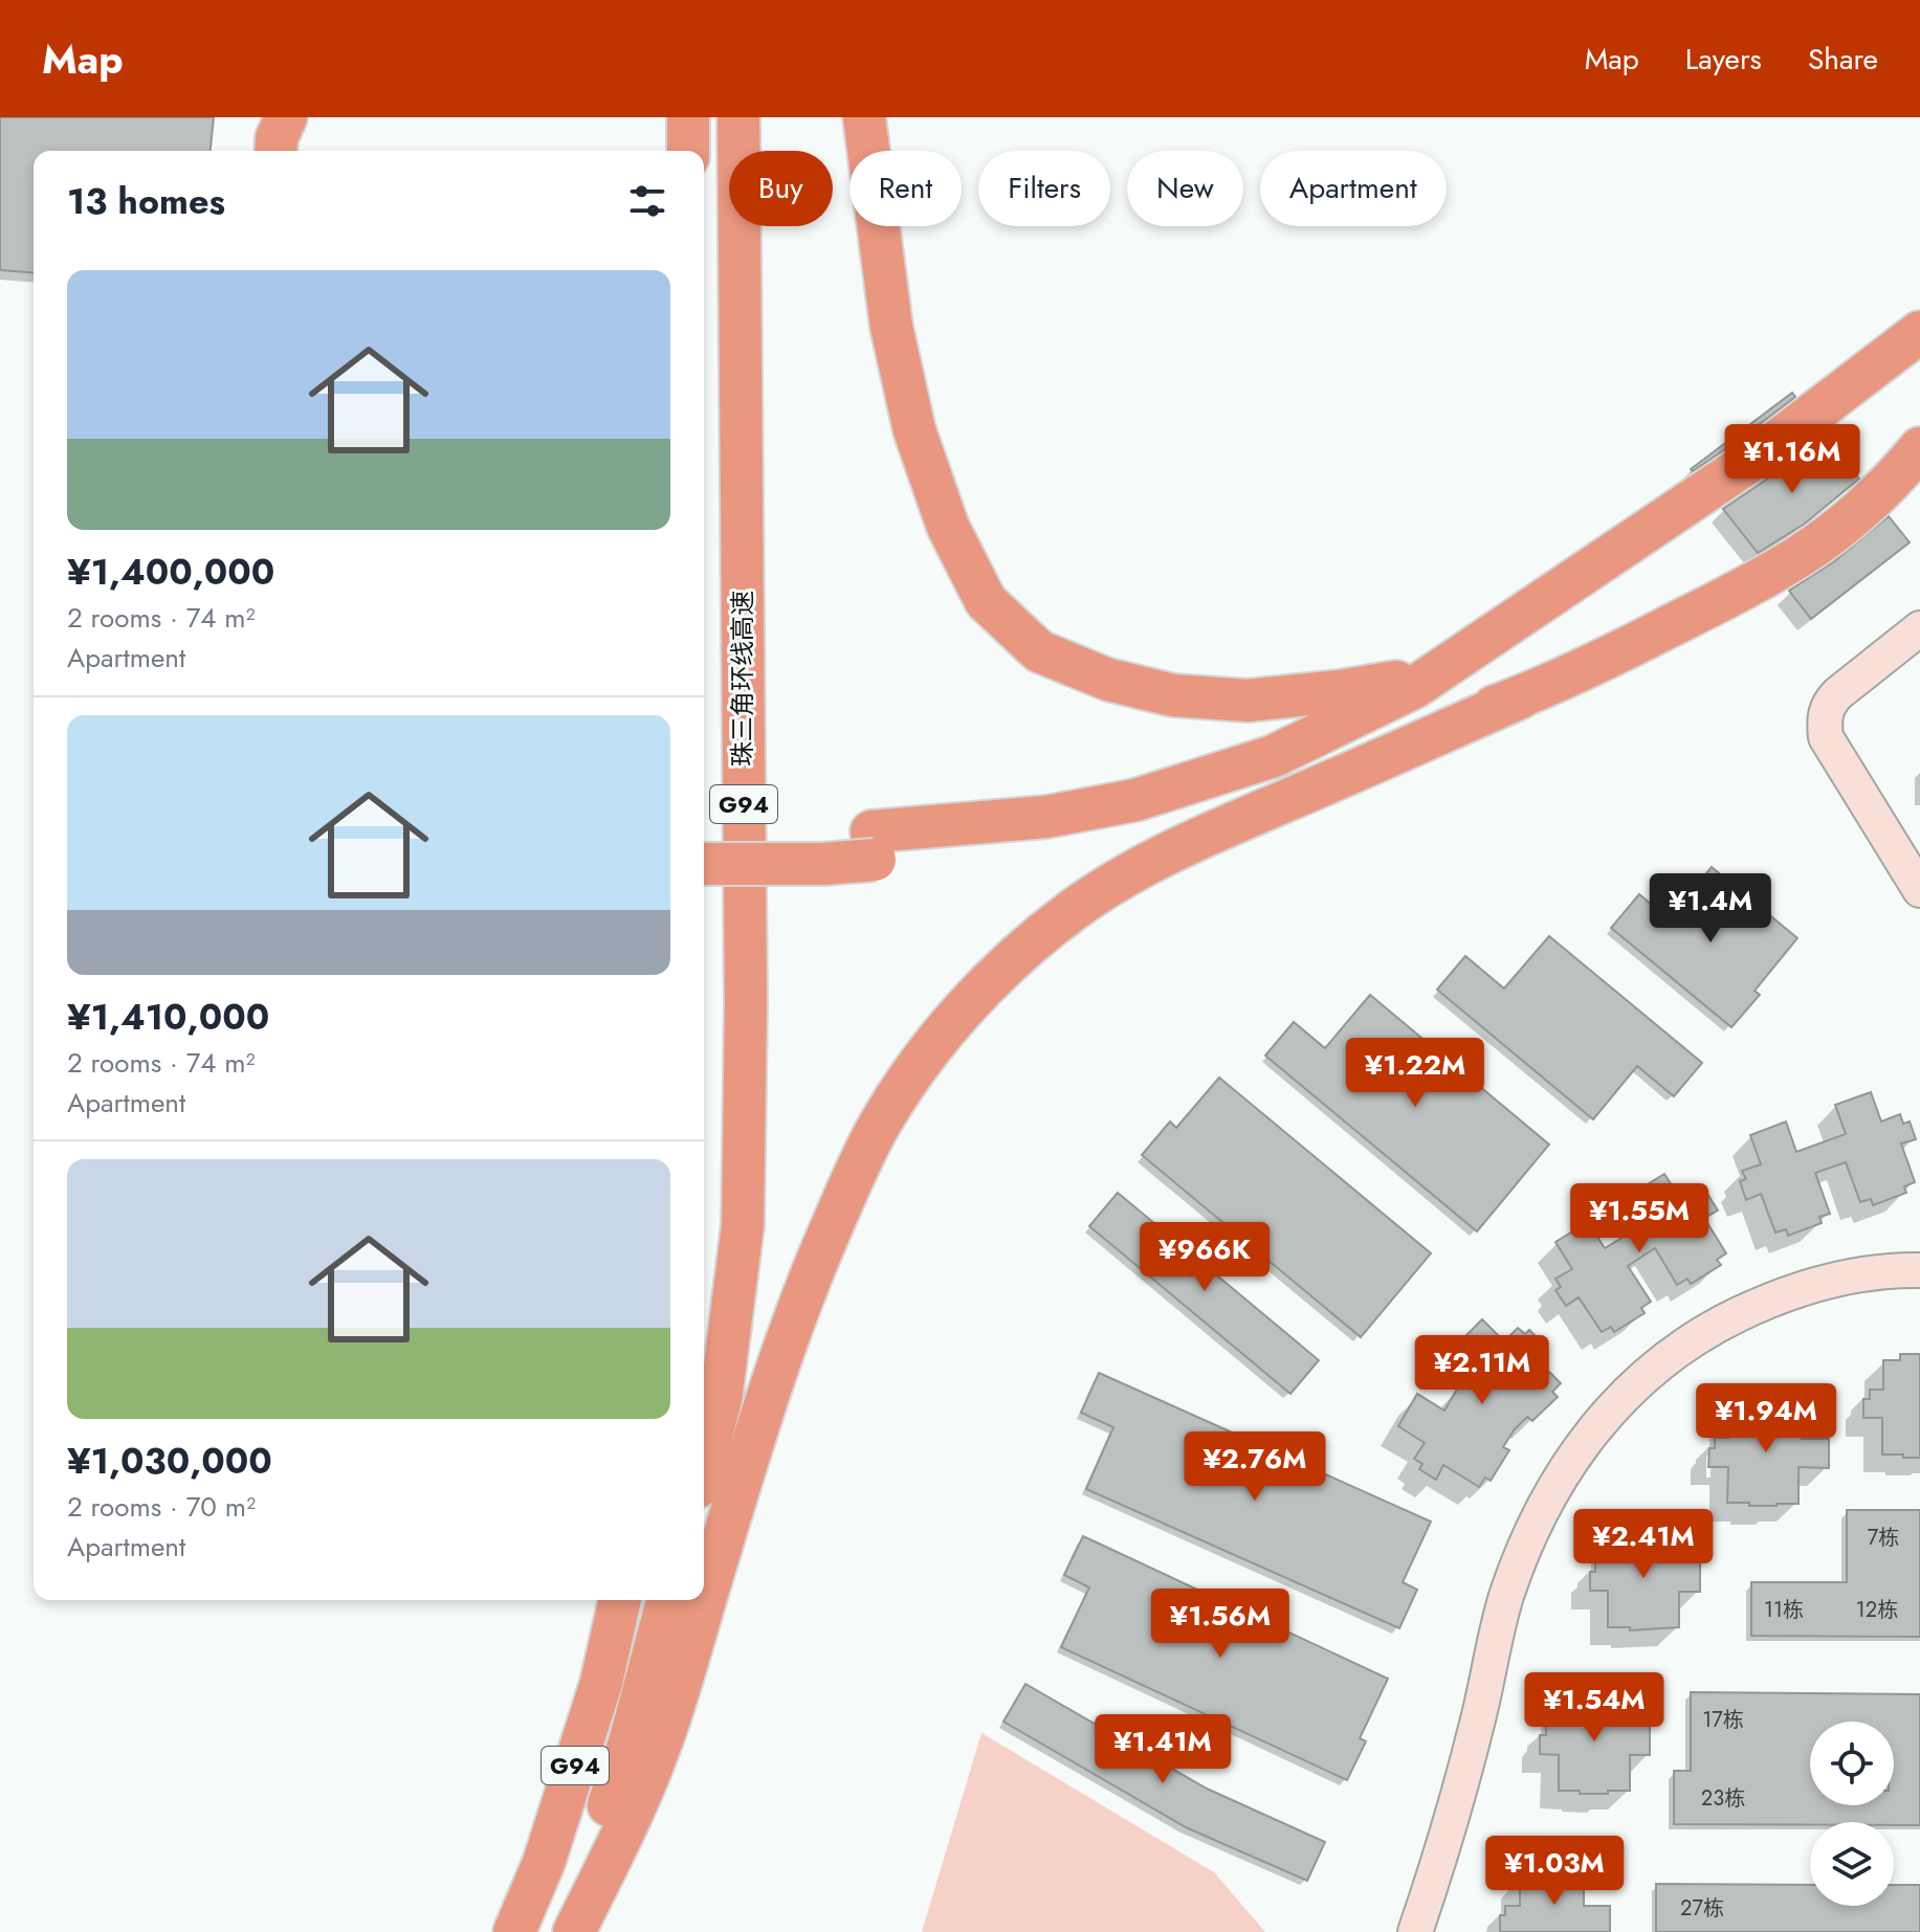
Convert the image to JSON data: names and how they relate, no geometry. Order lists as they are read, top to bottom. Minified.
{"streets":{"highway":["珠三角环线高速","G94"]},"house_numbers":["7栋","11栋","12栋","17栋","23栋","27栋"],"page":{"header":"Map","nav":["Map","Layers","Share"],"chip":["Buy","Rent","Filters","New","Apartment"],"heading":"13 homes","list":[{"name":"¥1,400,000","note":"2 rooms · 74 m² · Apartment"},{"name":"¥1,410,000","note":"2 rooms · 74 m² · Apartment"},{"name":"¥1,030,000","note":"2 rooms · 70 m² · Apartment"}],"price":["¥1.16M","¥1.4M","¥1.22M","¥1.55M","¥966K","¥2.11M","¥1.94M","¥2.76M","¥2.41M","¥1.56M","¥1.54M","¥1.41M","¥1.03M"]}}
